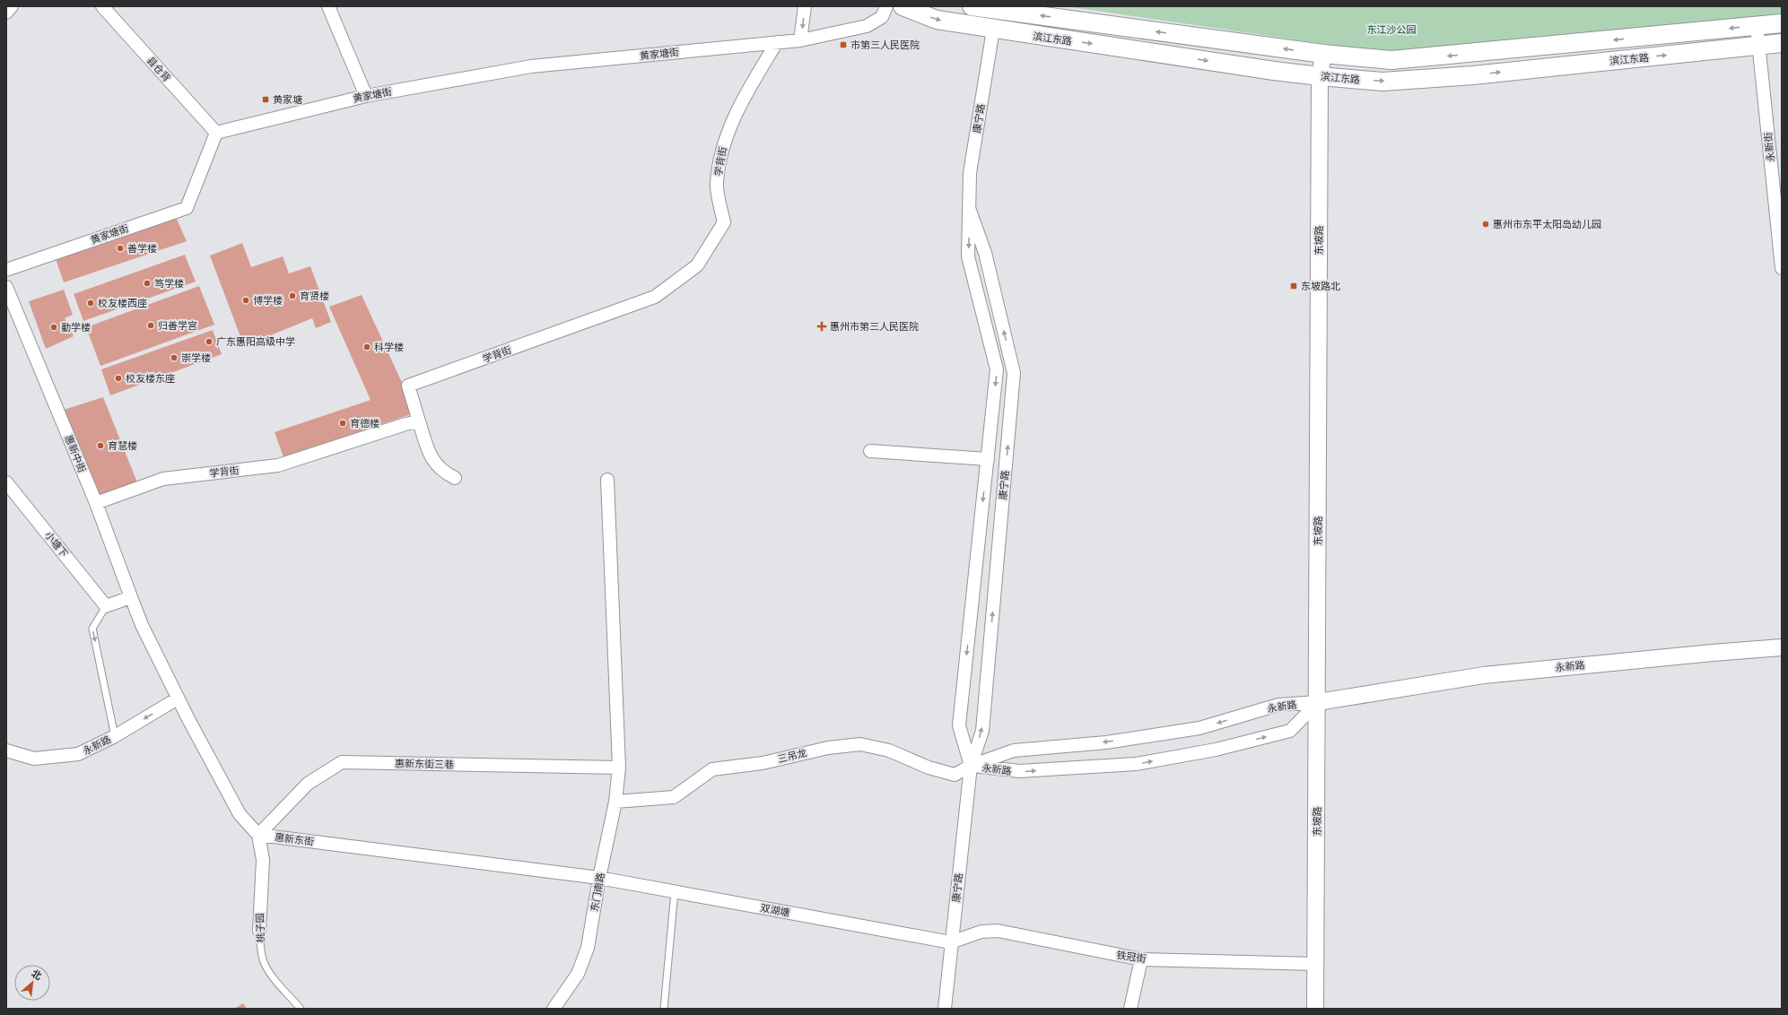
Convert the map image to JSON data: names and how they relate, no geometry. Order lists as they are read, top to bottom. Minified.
{"streets":{"main road":["滨江东路"],"street":["黄家塘街","县仓背","康宁路","永新街","学背街","东坡路","惠新中街","小塘下","永新路","三吊龙","惠新东街三巷","惠新东街","东门南路","双湖塘","桃子园","铁冠街"]},"crossings":[["滨江东路","康宁路"],["滨江东路","永新街"],["滨江东路","东坡路"],["黄家塘街","县仓背"],["黄家塘街","学背街"],["康宁路","永新路"],["康宁路","三吊龙"],["康宁路","双湖塘"],["康宁路","铁冠街"],["学背街","惠新中街"],["东坡路","永新路"],["东坡路","铁冠街"],["永新路","三吊龙"],["三吊龙","东门南路"],["惠新东街三巷","惠新东街"],["惠新东街三巷","东门南路"],["惠新东街三巷","桃子园"],["惠新东街","东门南路"],["惠新东街","双湖塘"],["惠新东街","桃子园"],["东门南路","双湖塘"],["双湖塘","铁冠街"]],"parks":["东江沙公园"],"places":{"transit":["市第三人民医院","黄家塘","东坡路北"],"other":["惠州市东平太阳岛幼儿园","善学楼","笃学楼","育贤楼","博学楼","校友楼西座","归善学宫","勤学楼","广东惠阳高级中学","科学楼","崇学楼","校友楼东座","育德楼","育慧楼"],"health":["惠州市第三人民医院"]},"north":"top right"}
